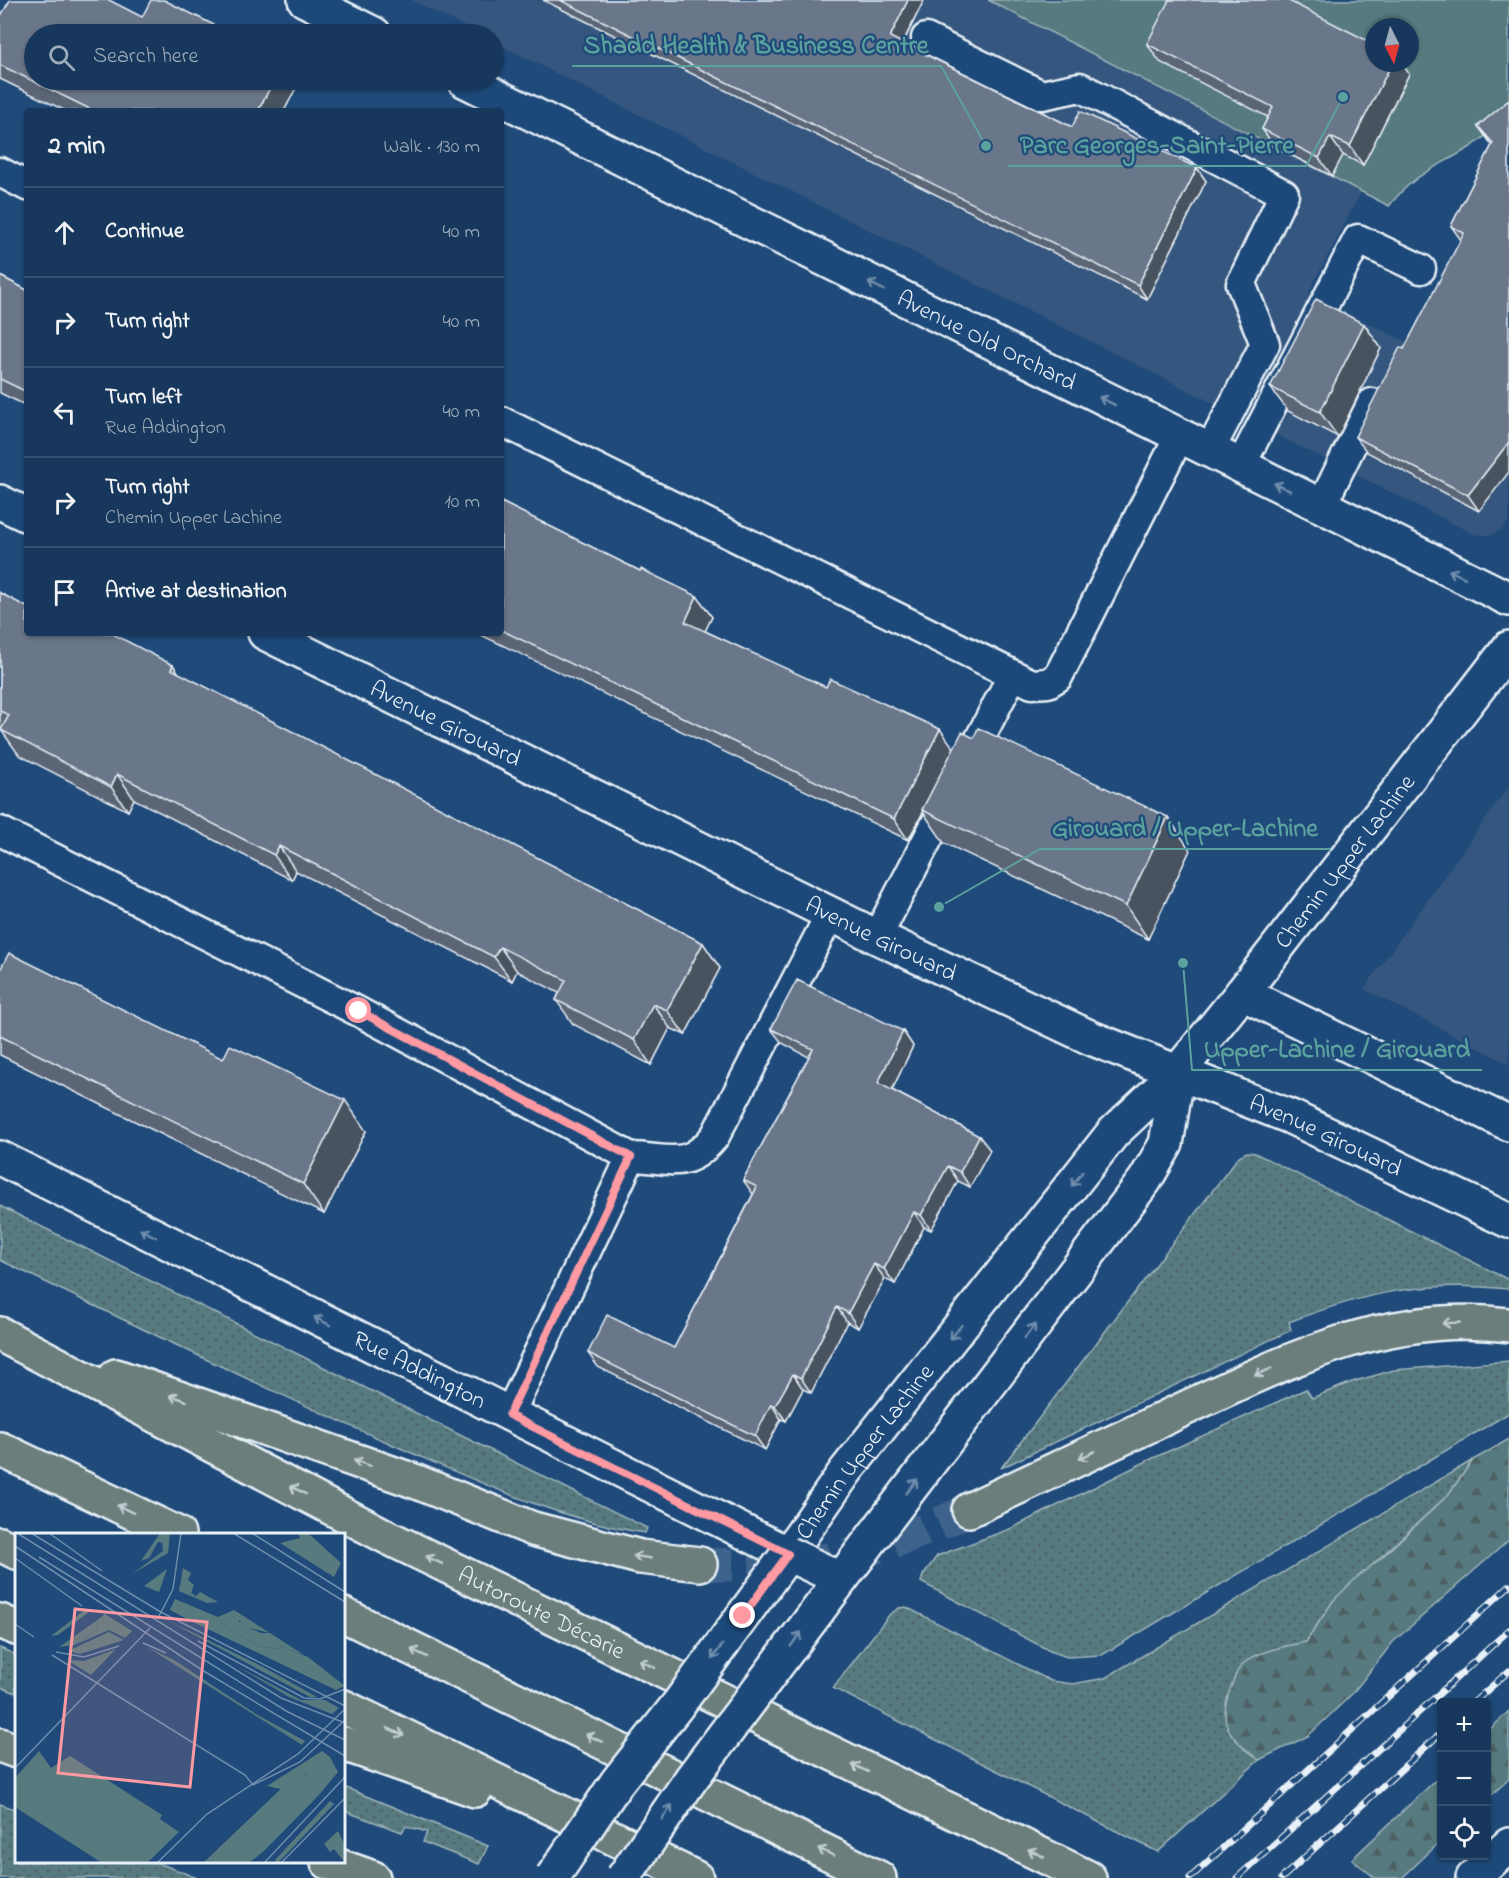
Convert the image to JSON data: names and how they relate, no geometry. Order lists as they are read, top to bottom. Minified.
{"streets":{"highway":["Autoroute Décarie"],"main road":["Avenue Old Orchard","Avenue Girouard","Chemin Upper Lachine","Rue Addington"]},"crossings":[["Avenue Girouard","Chemin Upper Lachine"],["Chemin Upper Lachine","Rue Addington"]],"one_way":["Avenue Old Orchard","Rue Addington"],"places":["Parc Georges-Saint-Pierre","Shadd Health & Business Centre","Girouard / Upper-Lachine","Upper-Lachine / Girouard"],"north":"bottom","page":{"search":"Search here","heading":["2 min","Walk · 130 m"],"list":[["Continue","40 m"],["Turn right","40 m"],["Turn left","Rue Addington","40 m"],["Turn right","Chemin Upper Lachine","10 m"],"Arrive at destination"],"map_buttons":["+","−"]}}
